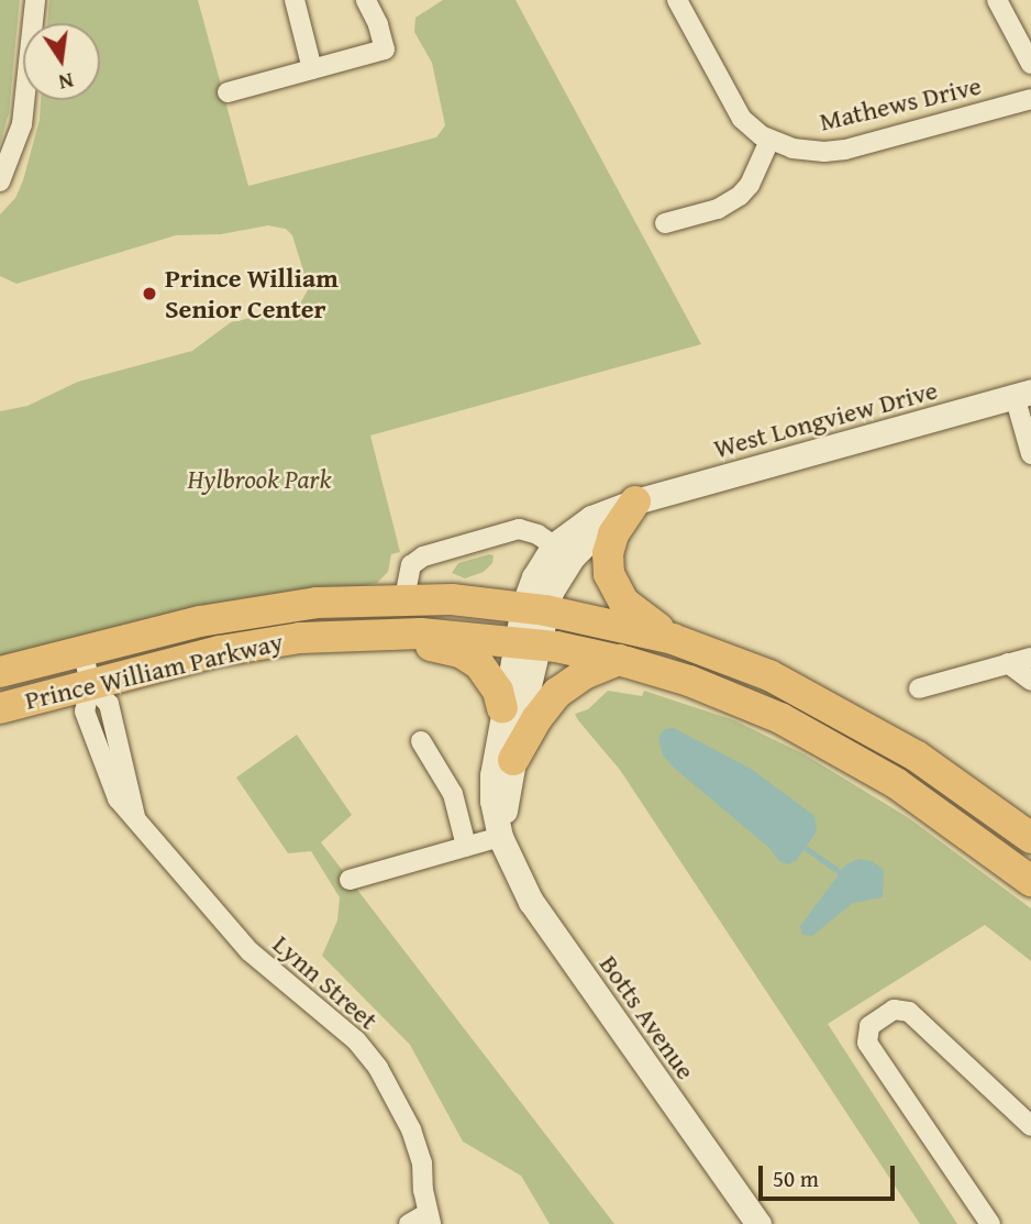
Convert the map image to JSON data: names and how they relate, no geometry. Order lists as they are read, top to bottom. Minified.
{"streets":{"main road":["Prince William Parkway"],"street":["Mathews Drive","West Longview Drive","Lynn Street","Botts Avenue"]},"crossings":[["West Longview Drive","Prince William Parkway"],["West Longview Drive","Botts Avenue"],["Prince William Parkway","Lynn Street"],["Prince William Parkway","Botts Avenue"]],"parks":["Hylbrook Park"],"places":["Prince William Senior Center"],"scale_bar":"50 m","north":"bottom"}
